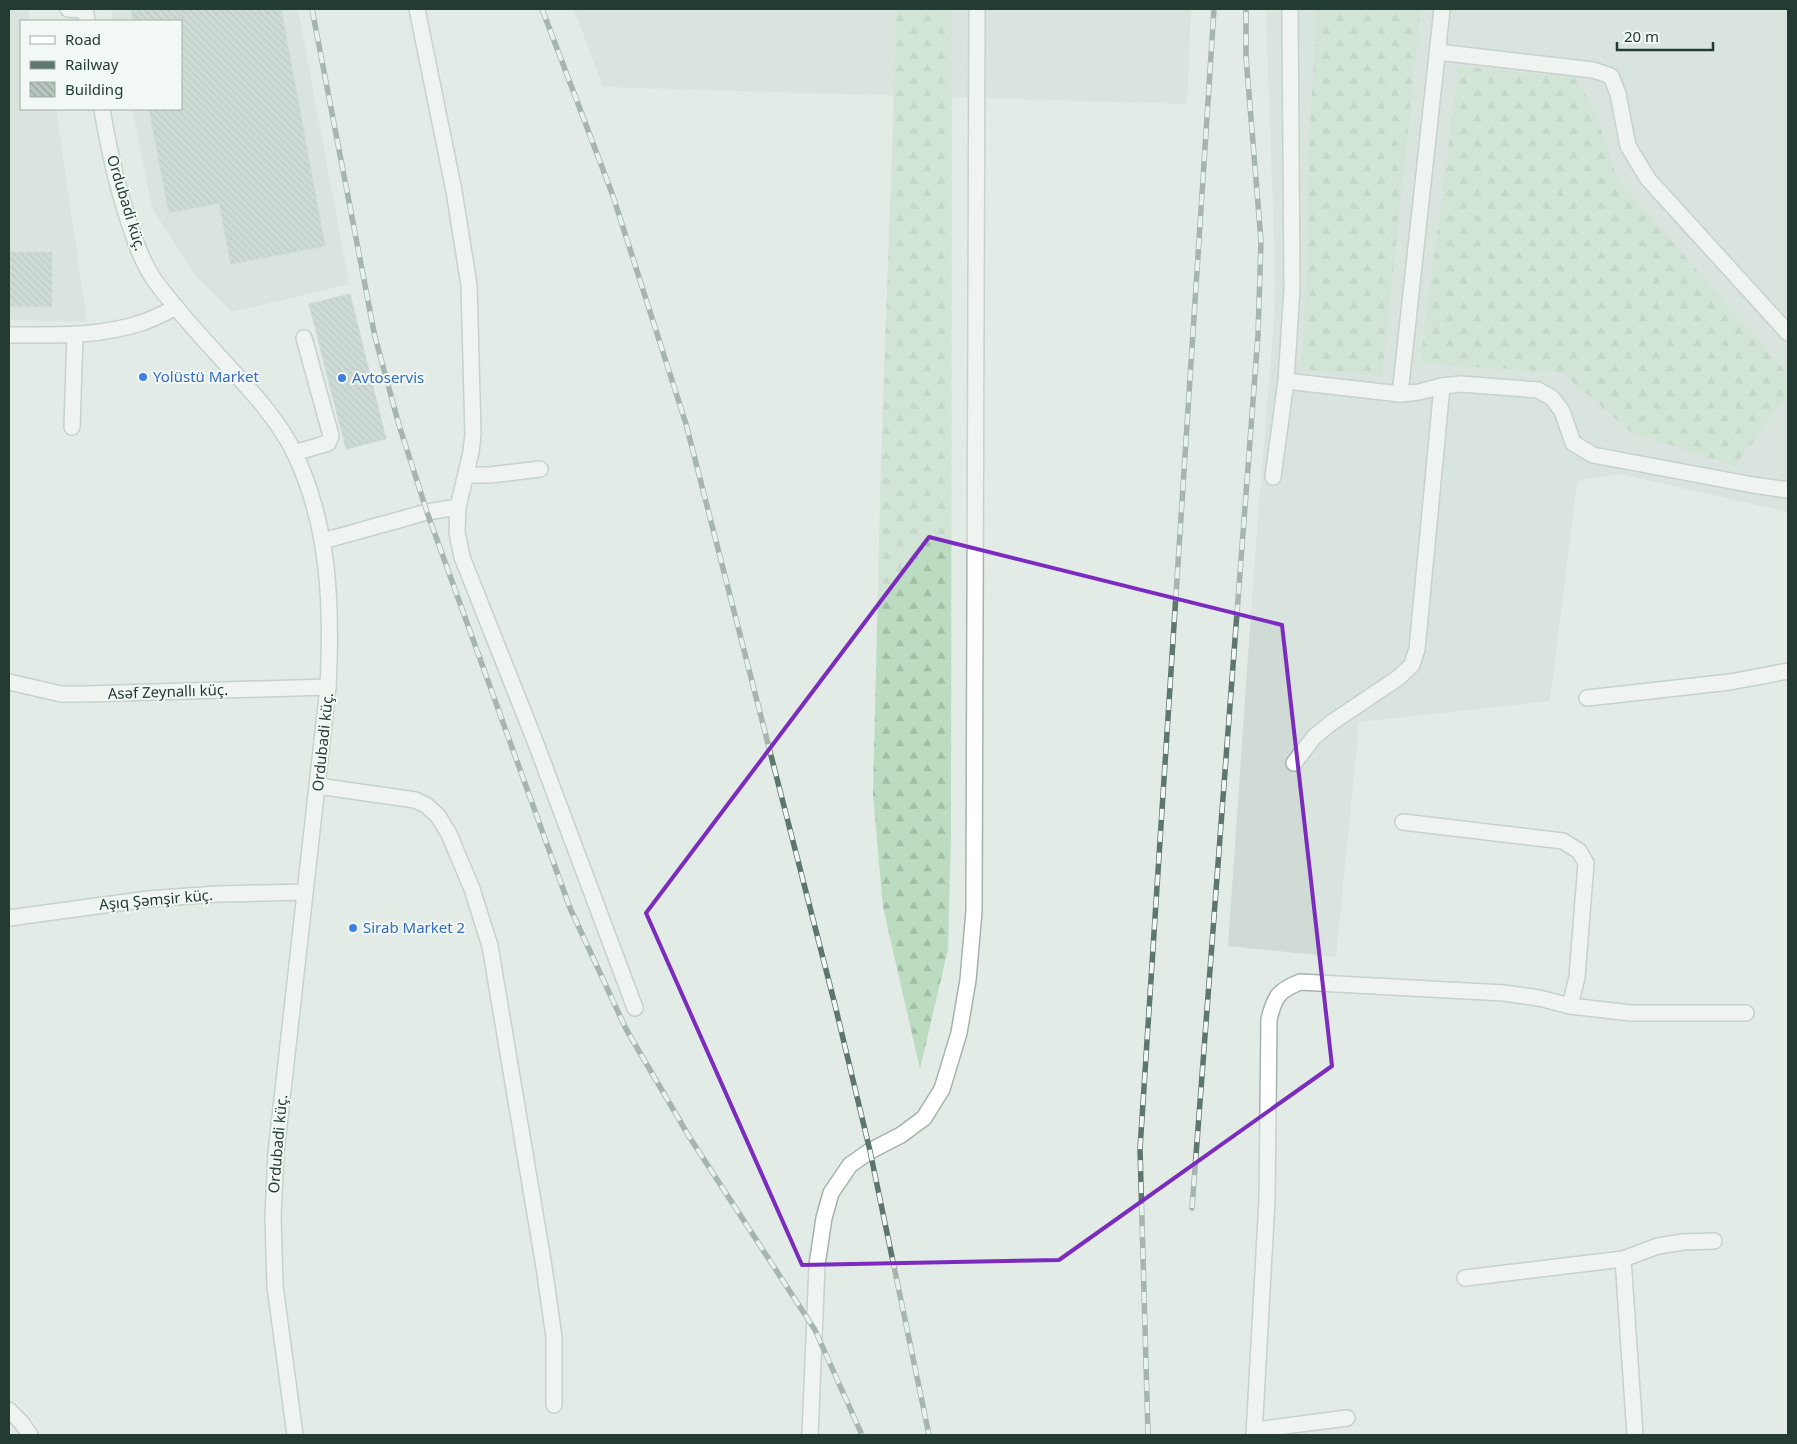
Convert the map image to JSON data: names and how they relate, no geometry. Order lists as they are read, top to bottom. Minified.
{"streets":{"street":["Ordubadi küç.","Asəf Zeynallı küç.","Aşıq Şəmşir küç."]},"crossings":[["Ordubadi küç.","Asəf Zeynallı küç."],["Ordubadi küç.","Aşıq Şəmşir küç."]],"places":["Yolüstü Market","Avtoservis","Sirab Market 2"],"legend":["Road","Railway","Building"],"scale_bar":"20 m"}
